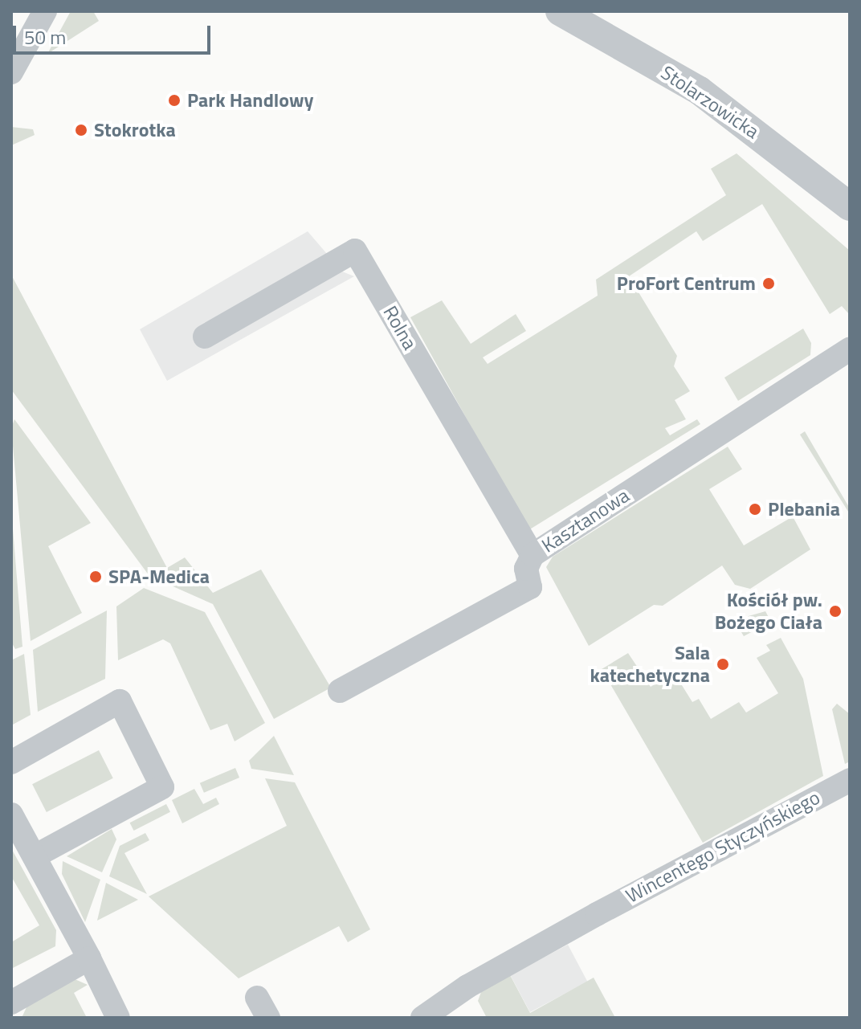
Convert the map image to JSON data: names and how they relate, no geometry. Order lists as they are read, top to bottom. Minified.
{"streets":{"street":["Stolarzowicka","Rolna","Kasztanowa","Wincentego Styczyńskiego"]},"crossings":[["Rolna","Kasztanowa"]],"places":["Park Handlowy","Stokrotka","ProFort Centrum","Plebania","SPA-Medica","Kościół pw. Bożego Ciała","Sala katechetyczna"],"scale_bar":"50 m"}
